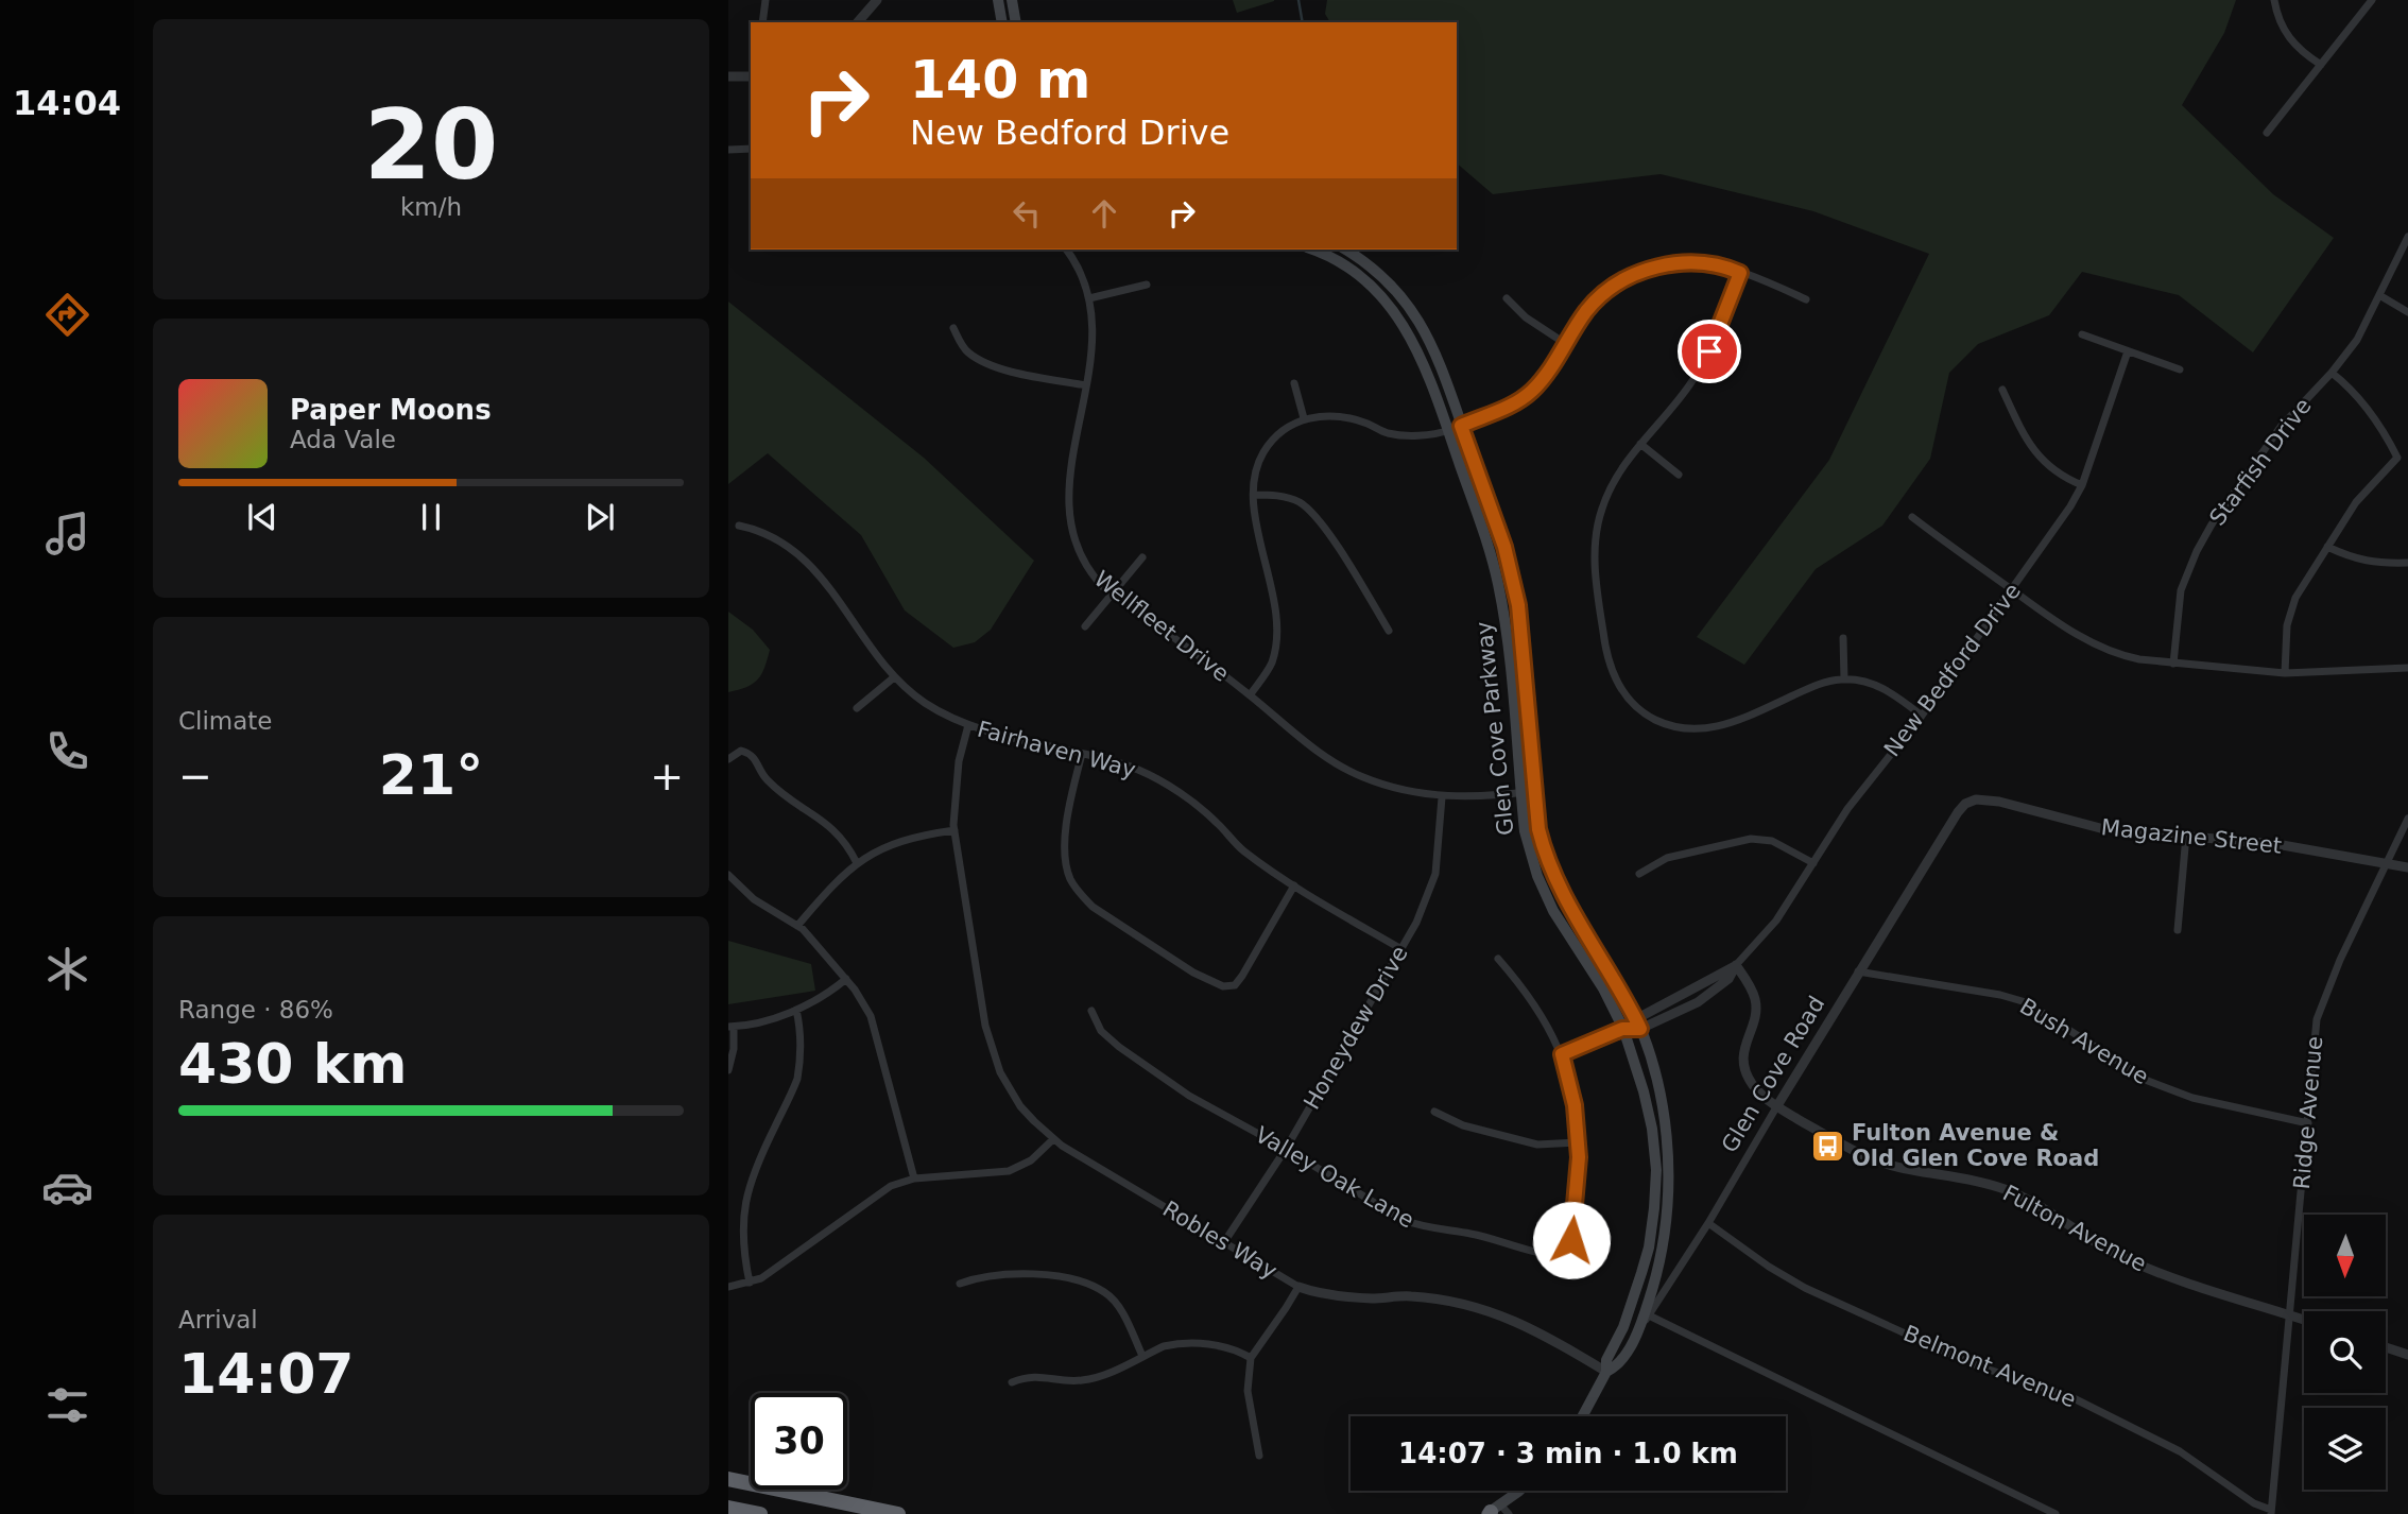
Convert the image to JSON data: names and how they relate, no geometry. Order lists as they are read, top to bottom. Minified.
{"streets":{"main road":["Glen Cove Parkway","Glen Cove Road"],"street":["Starfish Drive","Wellfleet Drive","New Bedford Drive","Fairhaven Way","Magazine Street","Honeydew Drive","Bush Avenue","Ridge Avenue","Valley Oak Lane","Fulton Avenue","Robles Way","Belmont Avenue"]},"crossings":[["Wellfleet Drive","Glen Cove Parkway"],["Wellfleet Drive","Honeydew Drive"],["New Bedford Drive","Glen Cove Parkway"],["New Bedford Drive","Valley Oak Lane"],["New Bedford Drive","Fulton Avenue"],["Glen Cove Parkway","Glen Cove Road"],["Fairhaven Way","Honeydew Drive"],["Fairhaven Way","Robles Way"],["Magazine Street","Glen Cove Road"],["Magazine Street","Ridge Avenue"],["Honeydew Drive","Valley Oak Lane"],["Honeydew Drive","Robles Way"],["Bush Avenue","Glen Cove Road"],["Bush Avenue","Ridge Avenue"],["Glen Cove Road","Fulton Avenue"],["Glen Cove Road","Robles Way"],["Glen Cove Road","Belmont Avenue"],["Ridge Avenue","Fulton Avenue"],["Ridge Avenue","Belmont Avenue"]],"places":{"bus stop":["Fulton Avenue & Old Glen Cove Road"]},"north":"bottom","page":{"tabs":"14:04","tile":[["20","km/h"],"Climate",["Range · 86%","430 km"],["Arrival","14:07"]],"turn":["140 m","New Bedford Drive"],"song":["Paper Moons","Ada Vale"],"heat":["−","21°","+"],"limit":"30","trip":"14:07 · 3 min · 1.0 km"}}
